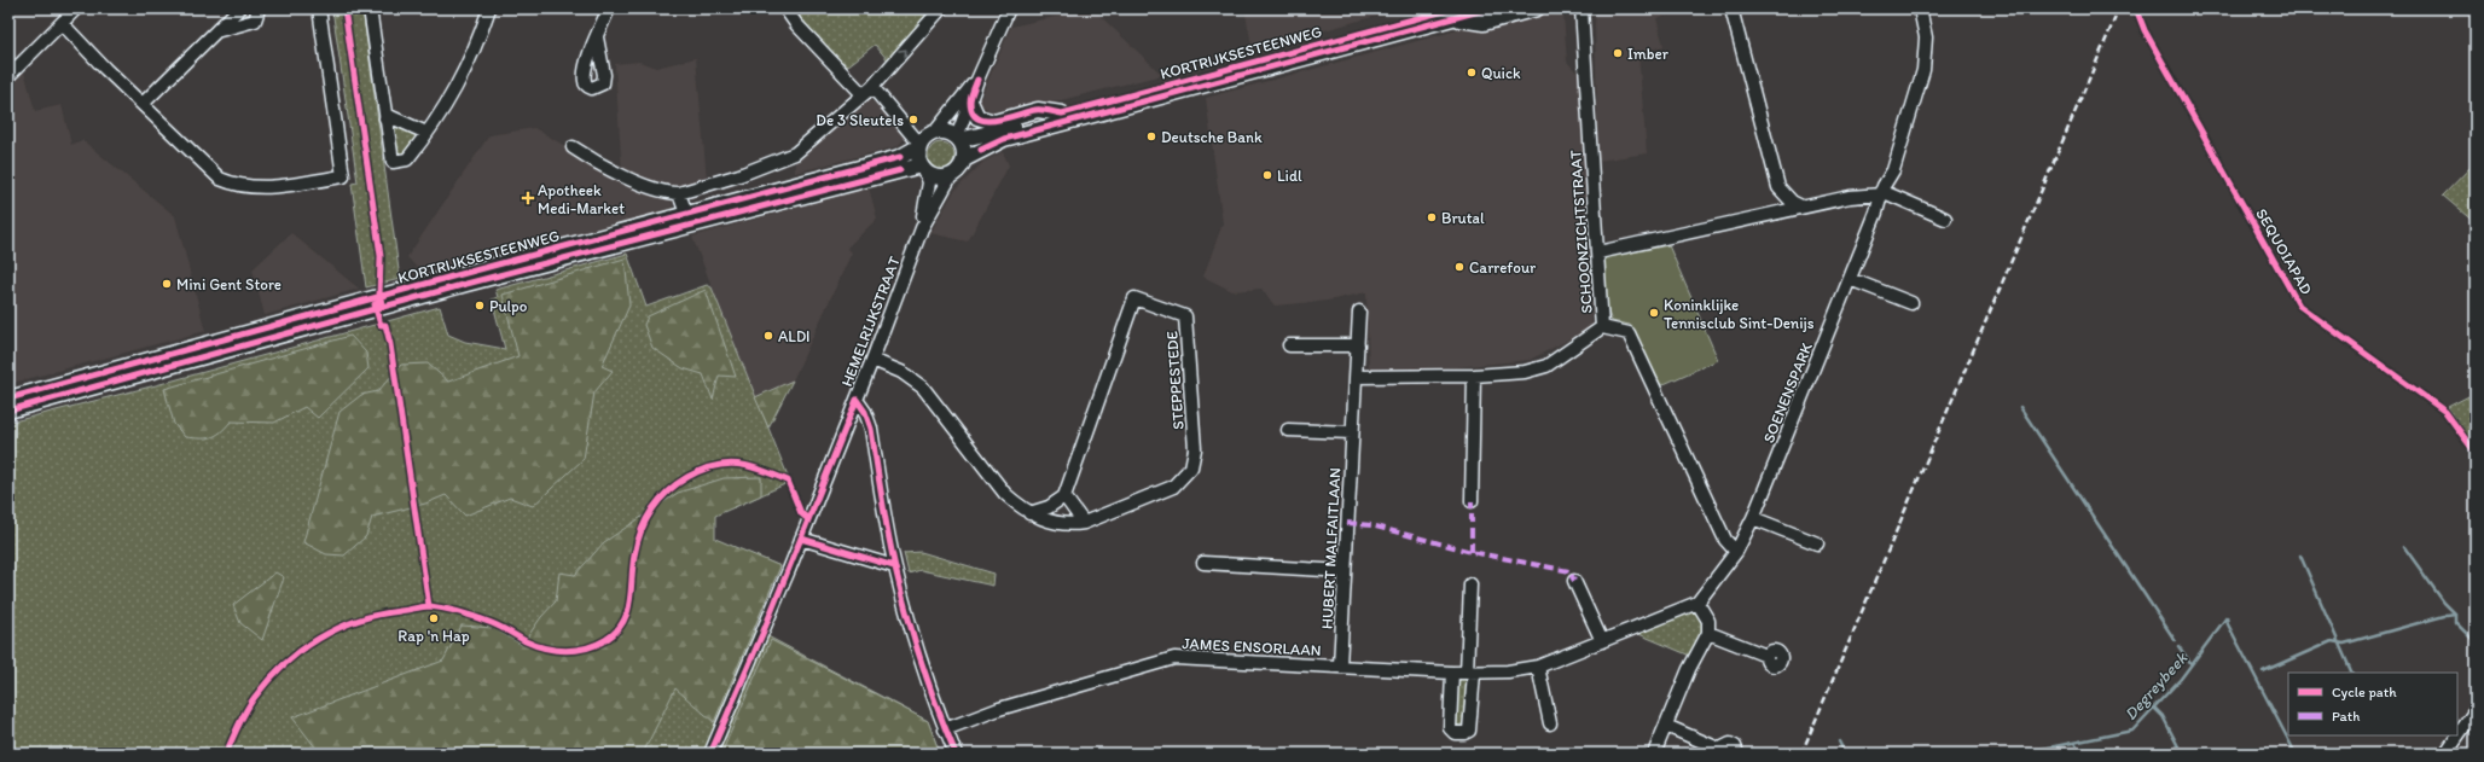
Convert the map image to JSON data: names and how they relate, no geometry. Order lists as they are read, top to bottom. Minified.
{"streets":{"main road":["KORTRIJKSESTEENWEG"],"street":["SCHOONZICHTSTRAAT","HEMELRIJKSTRAAT","STEPPESTEDE","SOENENSPARK","HUBERT MALFAITLAAN","JAMES ENSORLAAN"],"cycle path":["SEQUOIAPAD"]},"crossings":[["KORTRIJKSESTEENWEG","HEMELRIJKSTRAAT"],["SCHOONZICHTSTRAAT","SOENENSPARK"],["HEMELRIJKSTRAAT","STEPPESTEDE"],["HEMELRIJKSTRAAT","JAMES ENSORLAAN"],["SOENENSPARK","JAMES ENSORLAAN"],["HUBERT MALFAITLAAN","JAMES ENSORLAAN"]],"water":["Degreybeek"],"places":{"other":["Imber","Quick","De 3 Sleutels","Deutsche Bank","Lidl","Brutal","Carrefour","Mini Gent Store","Pulpo","Koninklijke Tennisclub Sint-Denijs","ALDI","Rap 'n Hap"],"health":["Apotheek Medi-Market"]},"legend":["Cycle path","Path"]}
